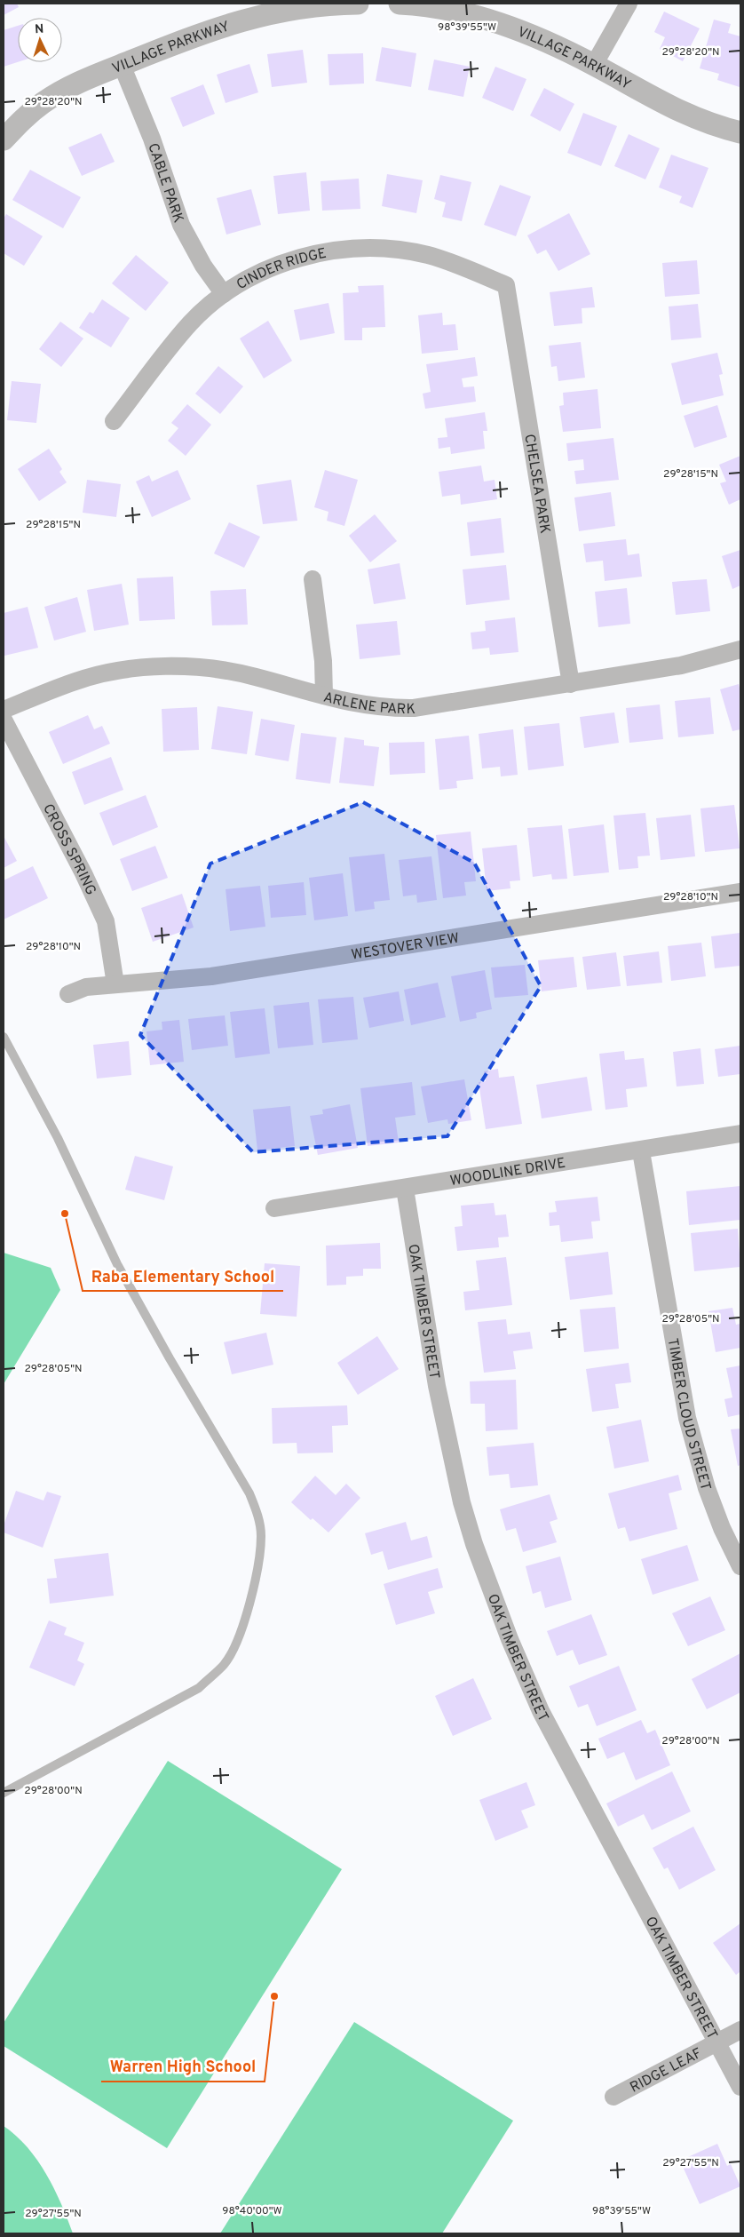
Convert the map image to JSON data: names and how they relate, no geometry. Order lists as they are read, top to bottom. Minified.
{"streets":{"street":["VILLAGE PARKWAY","CABLE PARK","CINDER RIDGE","CHELSEA PARK","ARLENE PARK","CROSS SPRING","WESTOVER VIEW","WOODLINE DRIVE","OAK TIMBER STREET","TIMBER CLOUD STREET","RIDGE LEAF"]},"crossings":[["VILLAGE PARKWAY","CABLE PARK"],["CABLE PARK","CINDER RIDGE"],["CINDER RIDGE","CHELSEA PARK"],["CHELSEA PARK","ARLENE PARK"],["CROSS SPRING","WESTOVER VIEW"],["WOODLINE DRIVE","OAK TIMBER STREET"],["WOODLINE DRIVE","TIMBER CLOUD STREET"],["OAK TIMBER STREET","RIDGE LEAF"]],"places":["Raba Elementary School","Warren High School"],"north":"top","coordinates":["98°39'55\"W","29°28'20\"N","29°28'15\"N","29°28'10\"N","29°28'05\"N","29°28'00\"N","29°27'55\"N","98°40'00\"W"]}
